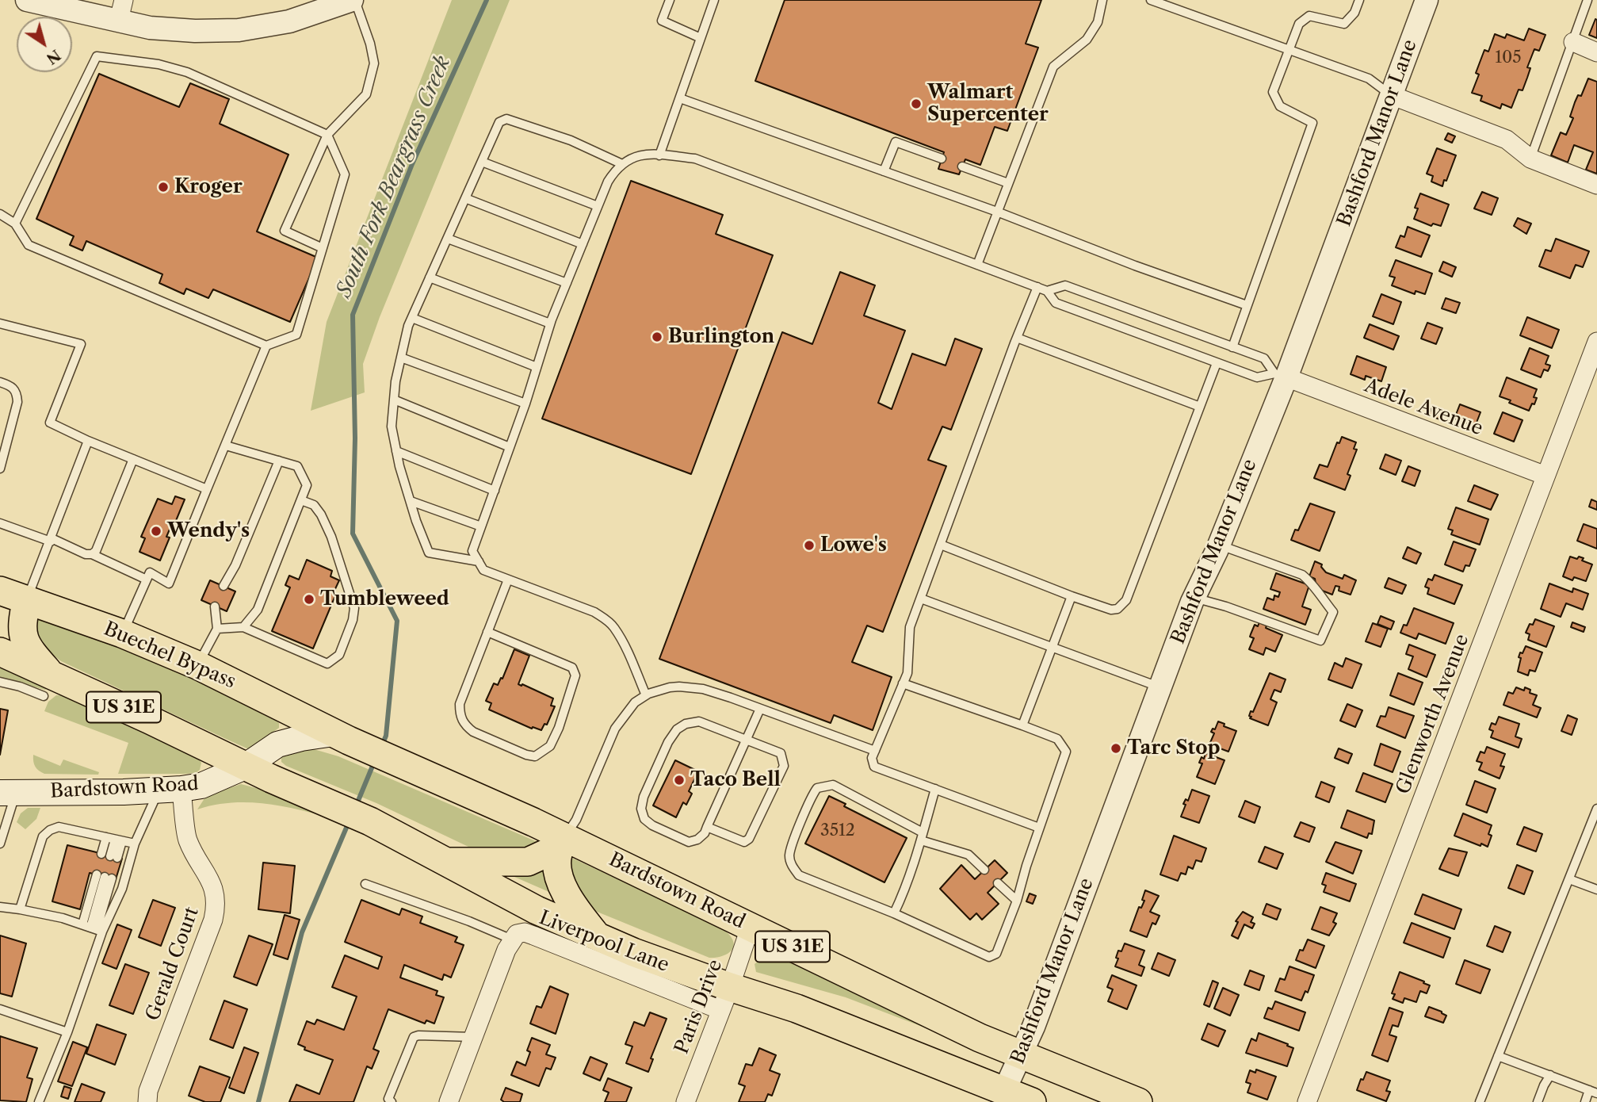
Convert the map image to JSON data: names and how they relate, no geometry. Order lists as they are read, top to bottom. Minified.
{"streets":{"main road":["Buechel Bypass","US 31E","Bardstown Road"],"street":["Bashford Manor Lane","Adele Avenue","Glenworth Avenue","Liverpool Lane","Gerald Court","Paris Drive"]},"crossings":[["Bashford Manor Lane","Adele Avenue"],["Bashford Manor Lane","US 31E"],["Bashford Manor Lane","Bardstown Road"],["Adele Avenue","Glenworth Avenue"],["Buechel Bypass","Bardstown Road"],["US 31E","Bardstown Road"],["US 31E","Liverpool Lane"],["US 31E","Paris Drive"],["Bardstown Road","Gerald Court"],["Bardstown Road","Paris Drive"],["Liverpool Lane","Paris Drive"]],"water":["South Fork Beargrass Creek"],"places":["Walmart Supercenter","Kroger","Burlington","Wendy's","Lowe's","Tumbleweed","Tarc Stop","Taco Bell"],"house_numbers":["105","3512"],"north":"bottom right"}
